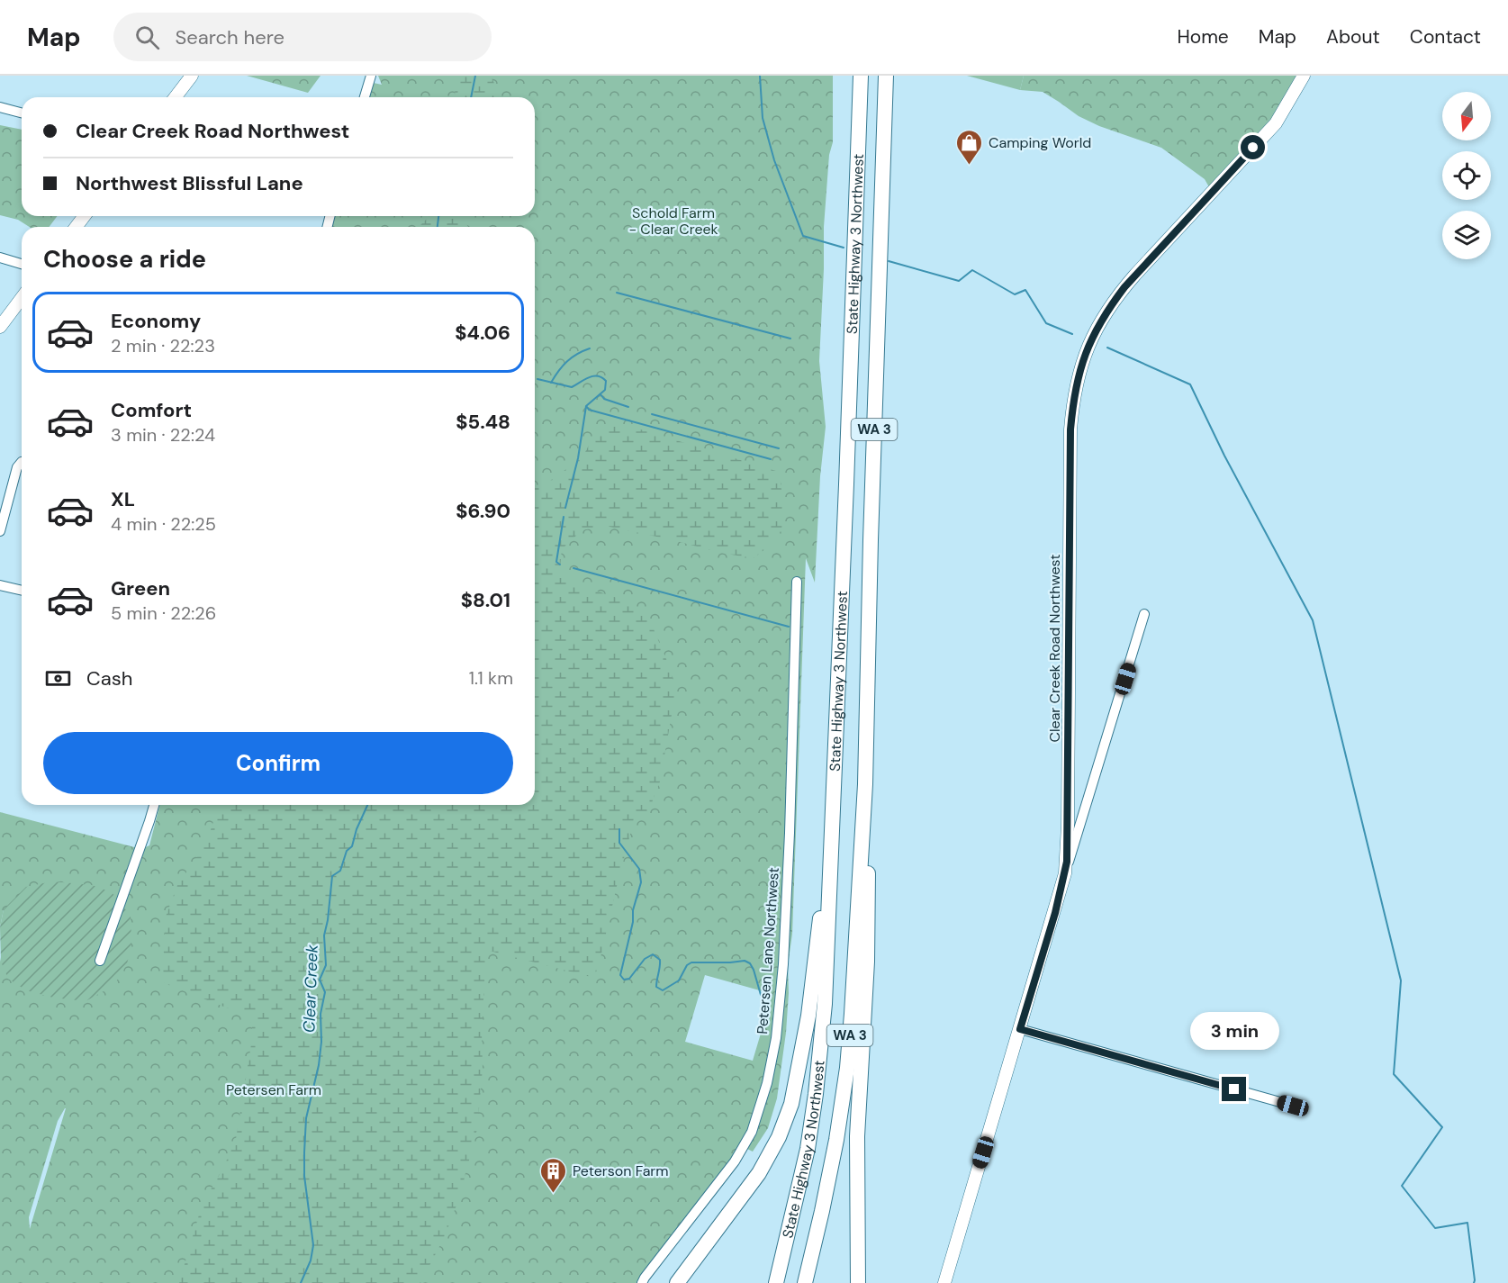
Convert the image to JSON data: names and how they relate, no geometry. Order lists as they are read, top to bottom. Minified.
{"streets":{"highway":["State Highway 3 Northwest","WA 3"],"main road":["Clear Creek Road Northwest"],"street":["Petersen Lane Northwest"]},"water":["Clear Creek"],"parks":["Schold Farm - Clear Creek","Petersen Farm"],"places":{"shop":["Camping World"],"building":["Peterson Farm"]},"north":"bottom","page":{"header":"Map","search":"Search here","nav":["Home","Map","About","Contact"],"banner":["Clear Creek Road Northwest","Northwest Blissful Lane"],"heading":"Choose a ride","list":[{"name":"Economy","note":"2 min · 22:23","value":"$4.06"},{"name":"Comfort","note":"3 min · 22:24","value":"$5.48"},{"name":"XL","note":"4 min · 22:25","value":"$6.90"},{"name":"Green","note":"5 min · 22:26","value":"$8.01"}],"pay":["Cash","1.1 km"],"buttons":"Confirm","bubble":"3 min"}}
